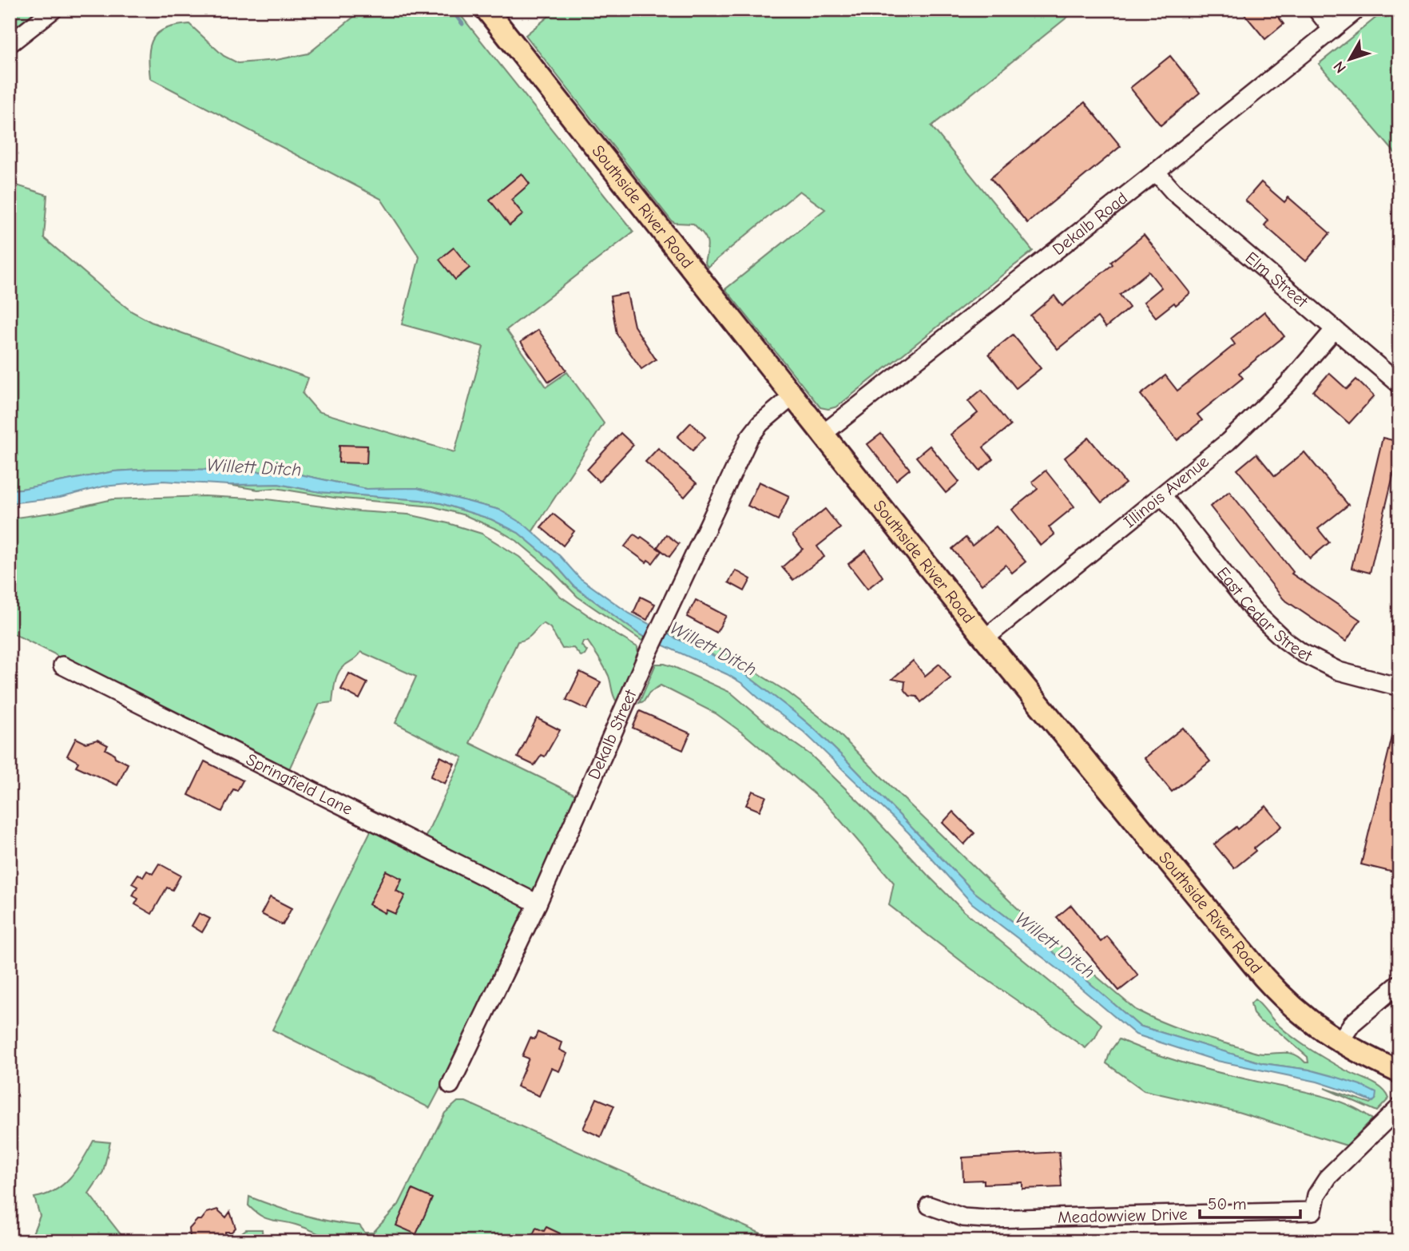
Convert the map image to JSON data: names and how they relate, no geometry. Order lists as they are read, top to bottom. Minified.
{"streets":{"main road":["Southside River Road"],"street":["Dekalb Road","Elm Street","Illinois Avenue","East Cedar Street","Dekalb Street","Springfield Lane","Meadowview Drive"]},"crossings":[["Southside River Road","Dekalb Road"],["Southside River Road","Illinois Avenue"],["Southside River Road","Dekalb Street"],["Dekalb Road","Elm Street"],["Elm Street","Illinois Avenue"],["Illinois Avenue","East Cedar Street"],["Dekalb Street","Springfield Lane"]],"water":["Willett Ditch"],"scale_bar":"50 m","north":"bottom left"}
